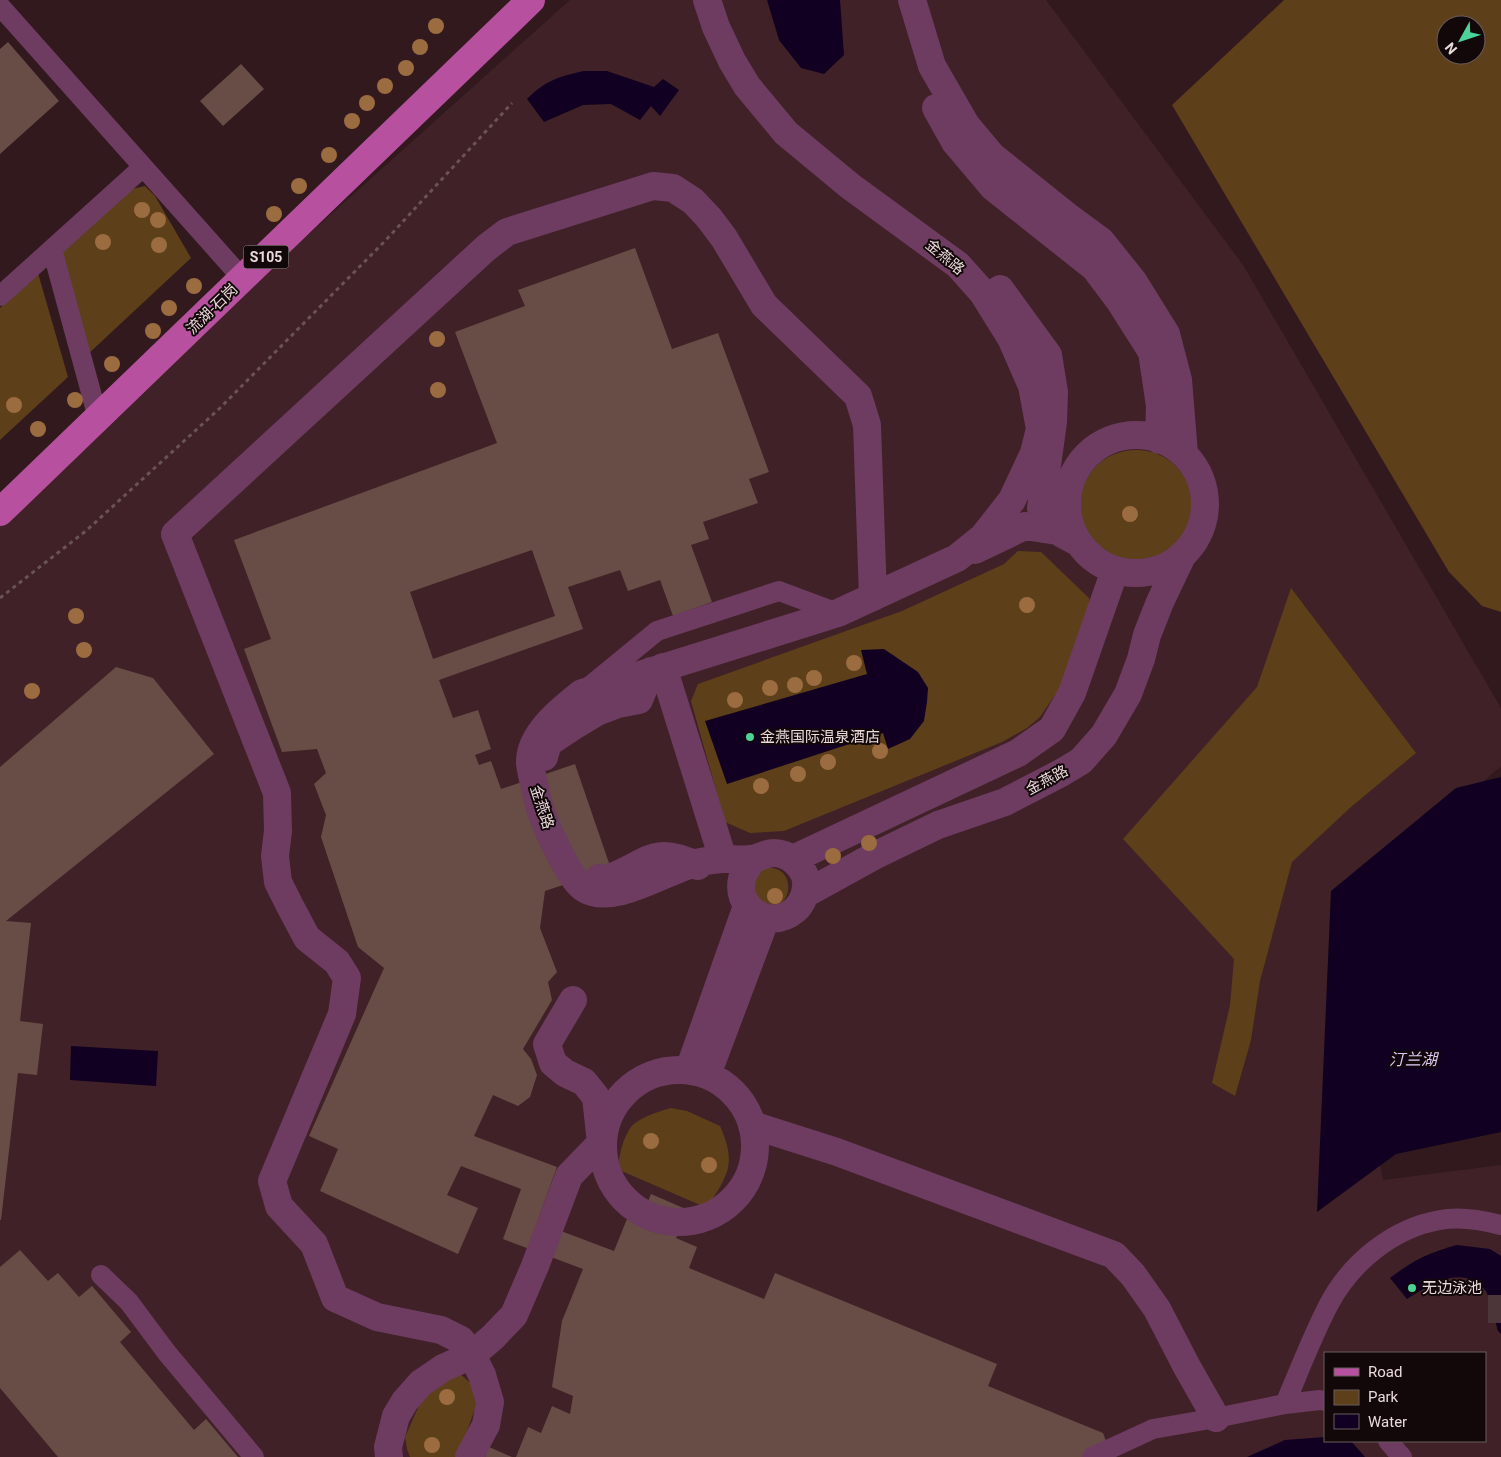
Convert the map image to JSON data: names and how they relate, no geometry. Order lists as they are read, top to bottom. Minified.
{"streets":{"main road":["S105","流湖-石岗"],"street":["金燕路"]},"water":["汀兰湖"],"places":["金燕国际温泉酒店","无边泳池"],"legend":["Road","Park","Water"],"north":"bottom left"}
